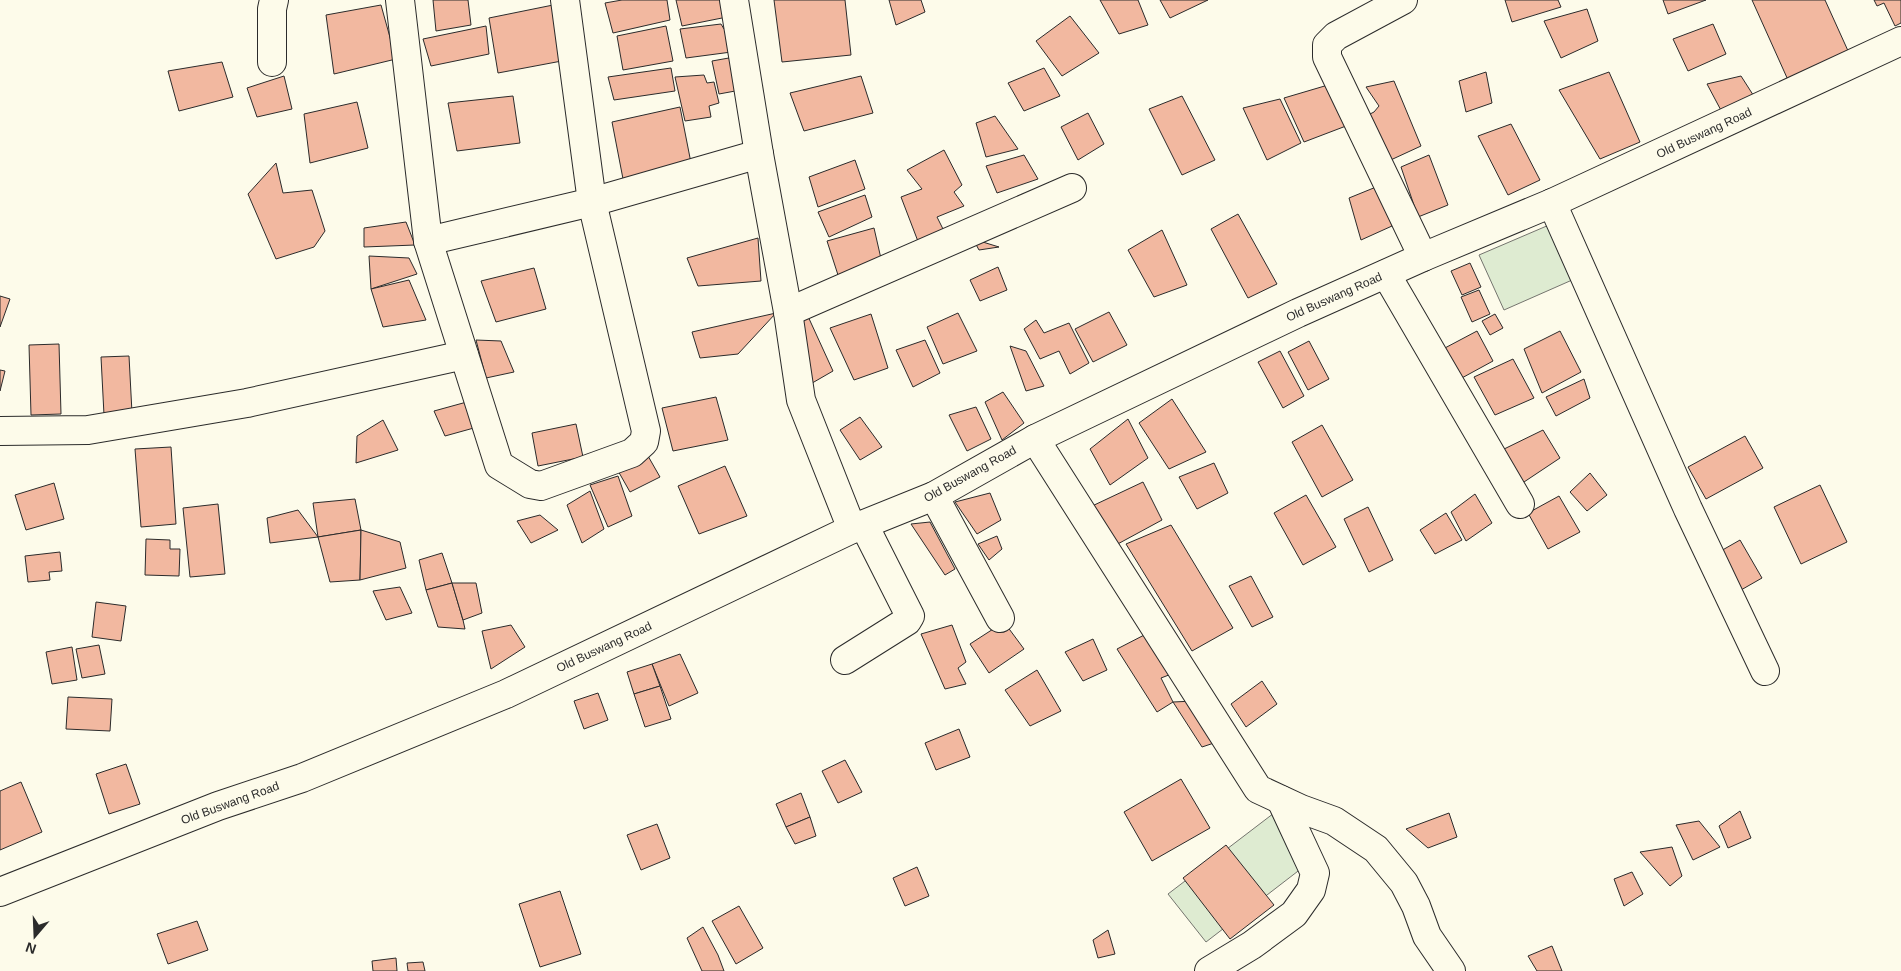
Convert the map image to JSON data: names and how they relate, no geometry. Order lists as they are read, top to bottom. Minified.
{"streets":{"street":["Old Buswang Road"]},"north":"bottom"}
